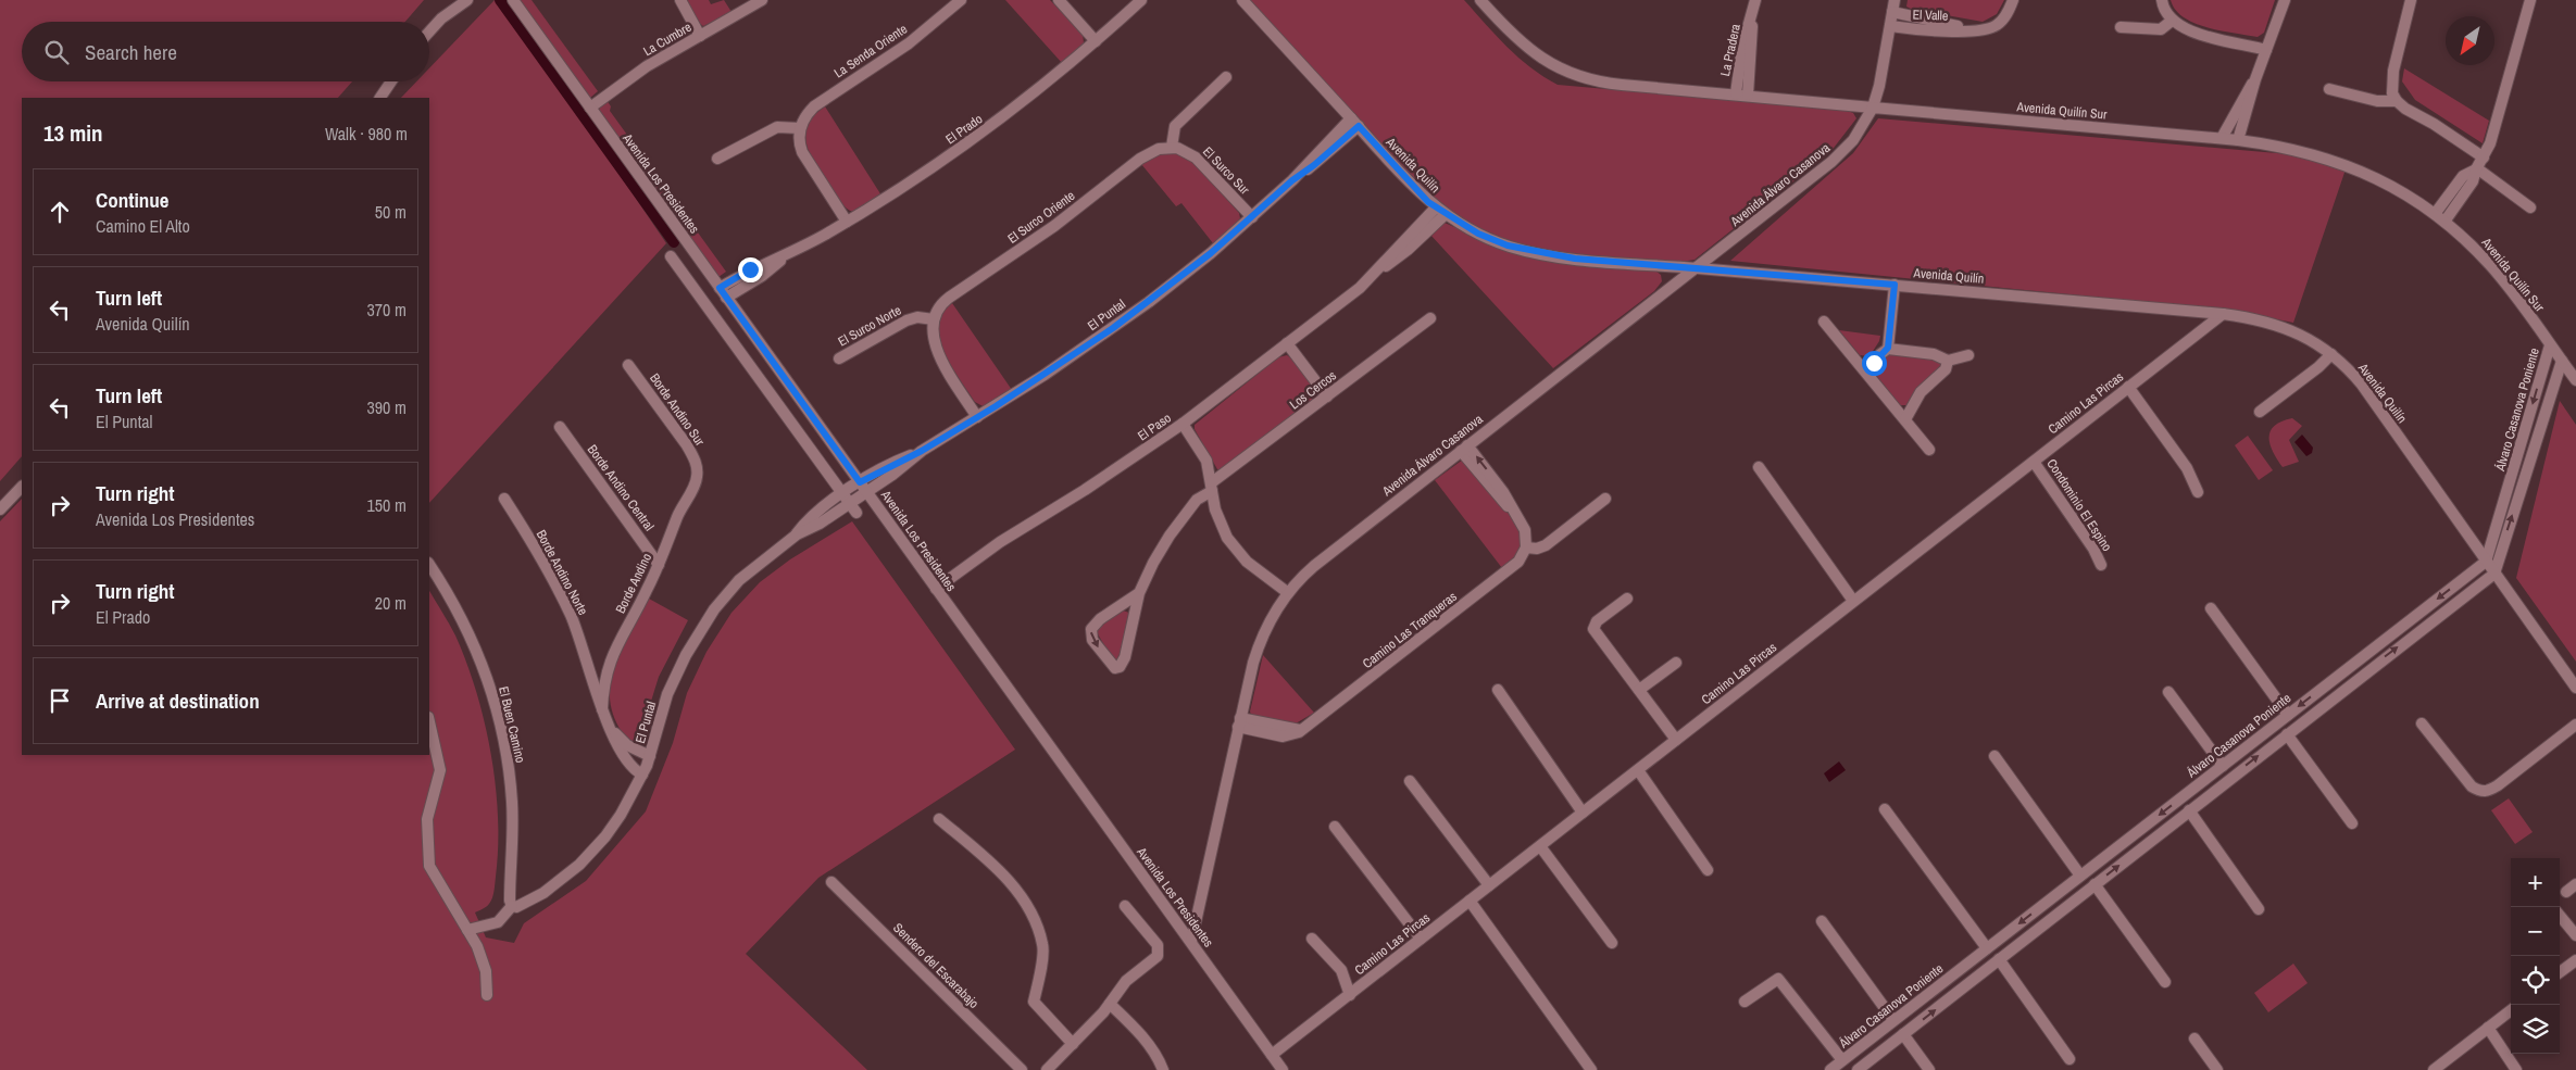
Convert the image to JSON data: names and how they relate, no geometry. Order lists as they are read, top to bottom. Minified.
{"streets":{"street":["El Valle","La Cumbre","La Pradera","La Senda Oriente","Avenida Quilín Sur","El Prado","Avenida Quilín","El Surco Sur","Avenida Los Presidentes","Avenida Álvaro Casanova","El Surco Oriente","El Puntal","El Surco Norte","Los Cercos","Camino Las Pircas","Borde Andino Sur","Álvaro Casanova Poniente","El Paso","Borde Andino Central","Condominio El Espino","Borde Andino Norte","Borde Andino","Camino Las Tranqueras","El Buen Camino","Sendero del Escarabajo"]},"crossings":[["El Valle","Avenida Álvaro Casanova"],["La Cumbre","Avenida Los Presidentes"],["La Pradera","Avenida Quilín Sur"],["Avenida Quilín Sur","Avenida Álvaro Casanova"],["Avenida Quilín Sur","Álvaro Casanova Poniente"],["El Prado","Avenida Los Presidentes"],["Avenida Quilín","Avenida Álvaro Casanova"],["Avenida Quilín","El Puntal"],["Avenida Quilín","Camino Las Pircas"],["Avenida Quilín","Álvaro Casanova Poniente"],["Avenida Quilín","El Paso"],["El Surco Sur","El Surco Oriente"],["El Surco Sur","El Puntal"],["Avenida Los Presidentes","Avenida Álvaro Casanova"],["Avenida Los Presidentes","El Puntal"],["Avenida Los Presidentes","Camino Las Pircas"],["Avenida Los Presidentes","El Paso"],["Avenida Álvaro Casanova","Camino Las Tranqueras"],["El Surco Oriente","El Surco Norte"],["El Puntal","El Buen Camino"],["Camino Las Pircas","Condominio El Espino"],["Borde Andino Sur","Borde Andino"],["Borde Andino Central","Borde Andino"],["Borde Andino Norte","Borde Andino"]],"north":"bottom left","page":{"search":"Search here","heading":["13 min","Walk · 980 m"],"list":[["Continue","Camino El Alto","50 m"],["Turn left","Avenida Quilín","370 m"],["Turn left","El Puntal","390 m"],["Turn right","Avenida Los Presidentes","150 m"],["Turn right","El Prado","20 m"],"Arrive at destination"],"map_buttons":["+","−"]}}
